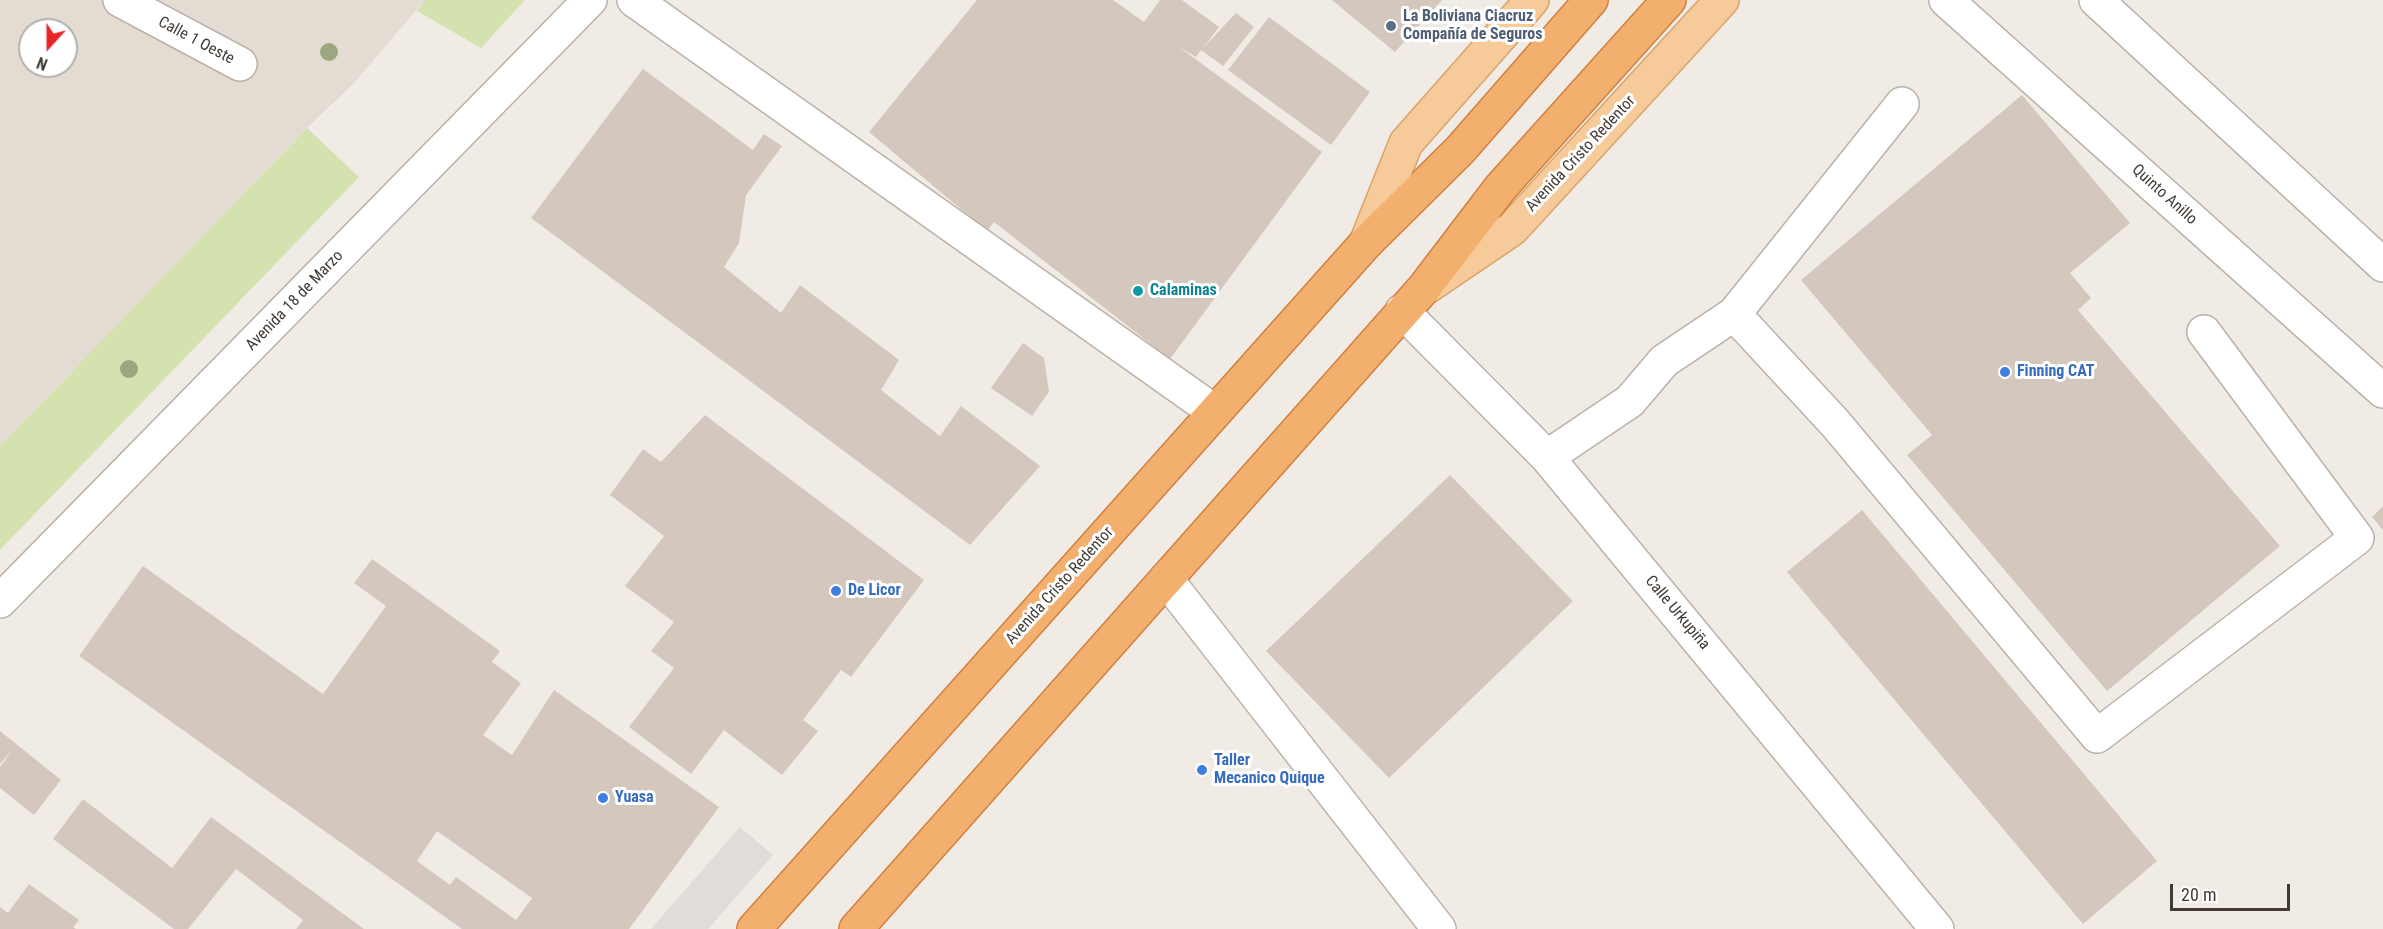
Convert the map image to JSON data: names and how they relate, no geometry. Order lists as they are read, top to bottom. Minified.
{"streets":{"highway":["Avenida Cristo Redentor"],"street":["Calle 1 Oeste","Quinto Anillo","Avenida 18 de Marzo","Calle Urkupiña"]},"crossings":[["Avenida Cristo Redentor","Calle Urkupiña"]],"places":["La Boliviana Ciacruz Compañía de Seguros","Calaminas","Finning CAT","De Licor","Taller Mecanico Quique","Yuasa"],"scale_bar":"20 m","north":"bottom"}
